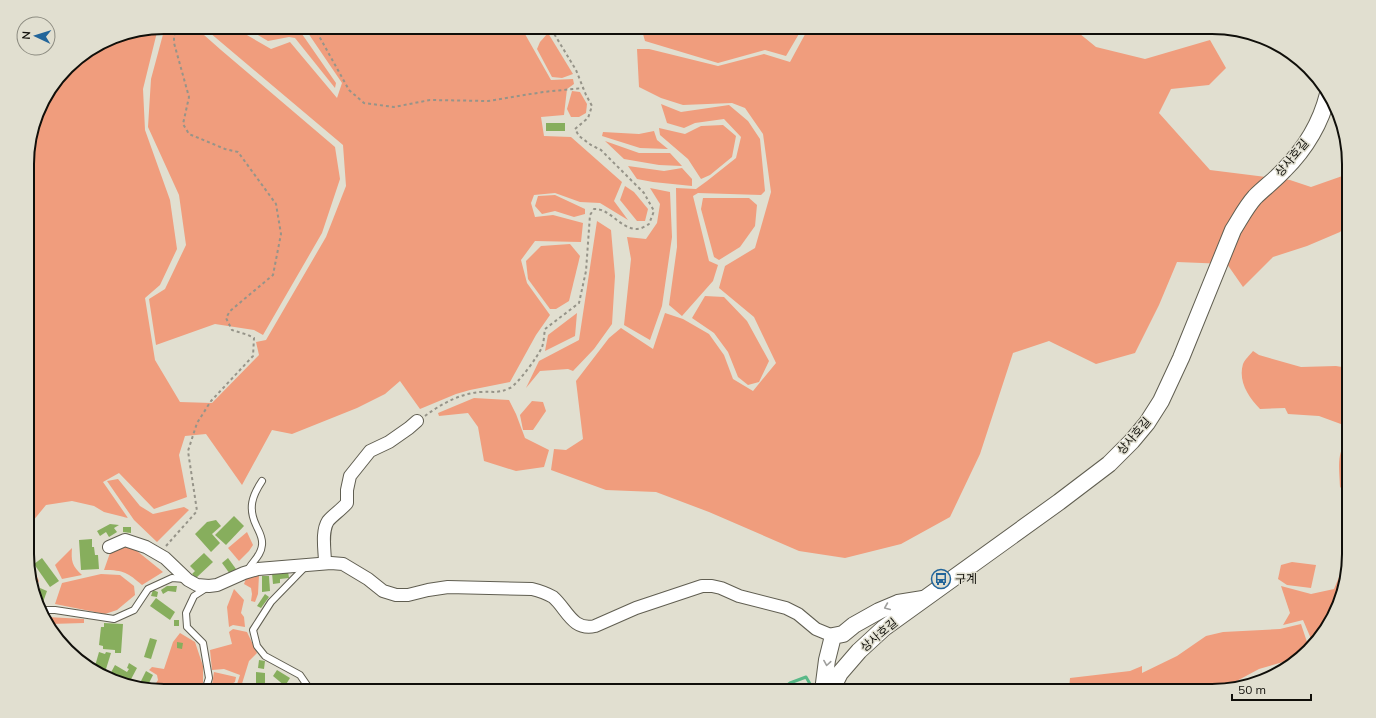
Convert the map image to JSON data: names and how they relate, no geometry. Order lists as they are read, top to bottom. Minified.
{"streets":{"street":["상사호길"]},"places":{"bus stop":["구계"]},"scale_bar":"50 m","north":"left"}
